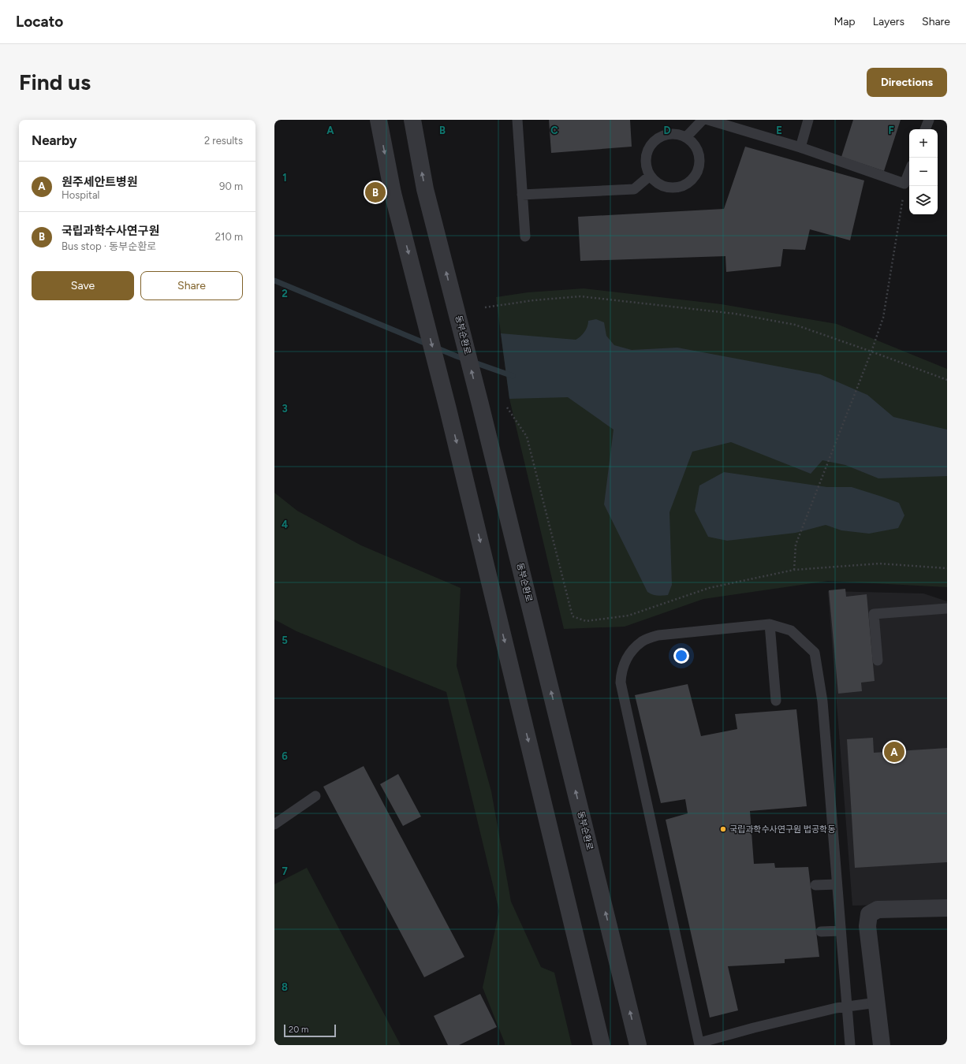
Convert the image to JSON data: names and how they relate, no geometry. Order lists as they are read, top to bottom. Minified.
{"streets":{"street":["동부순환로"]},"places":["국립과학수사연구원 법공학동"],"scale_bar":"20 m","page":{"header":"Locato","nav":["Map","Layers","Share"],"buttons":["Directions",["Save","Share"]],"title":"Find us","heading":["Nearby","2 results"],"map_buttons":["+","−"],"list":[{"mark":"A","name":"원주세안트병원","note":"Hospital","value":"90 m"},{"mark":"B","name":"국립과학수사연구원","note":"Bus stop · 동부순환로","value":"210 m"}],"pins":["B","A"],"scale":"20 m"},"grid":{"columns":["A","B","C","D","E","F"],"rows":["1","2","3","4","5","6","7","8"]}}
